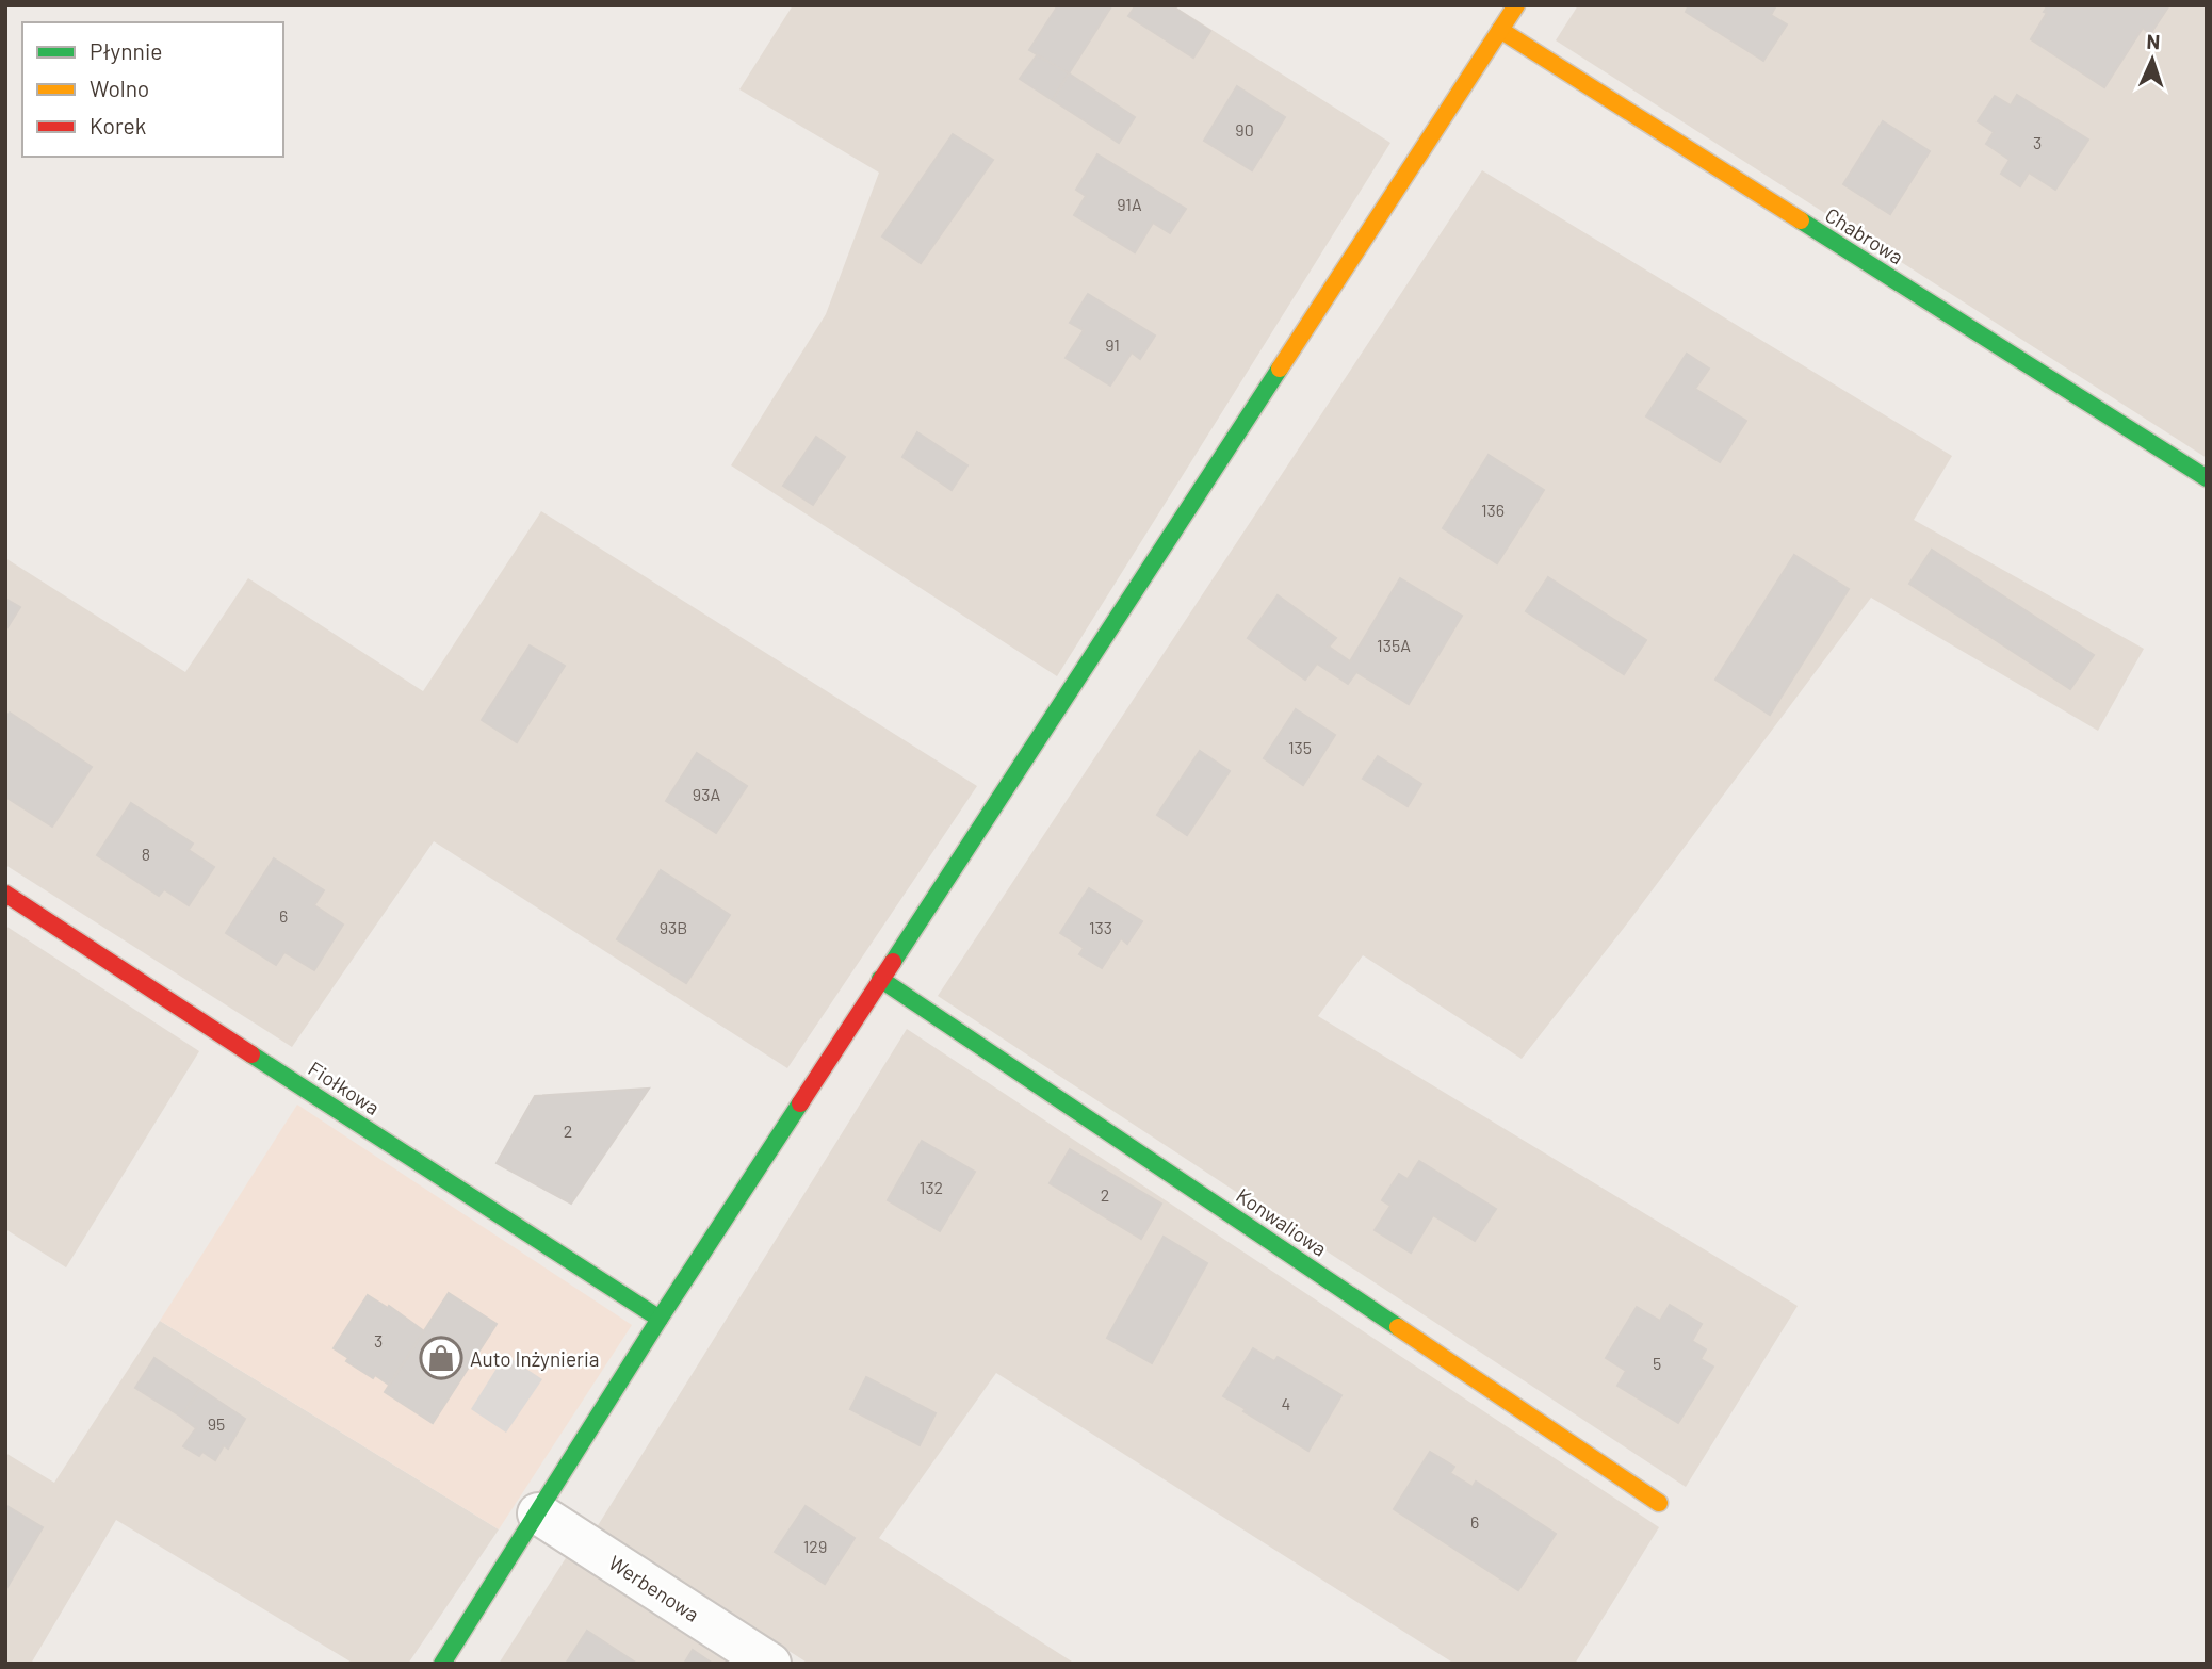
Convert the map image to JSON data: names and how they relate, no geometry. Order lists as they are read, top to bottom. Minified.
{"streets":{"street":["Chabrowa","Fiołkowa","Konwaliowa","Werbenowa"]},"places":{"shop":["Auto Inżynieria"]},"house_numbers":["90","3","91A","91","136","135A","135","93A","8","6","93B","133","2","132","2","3","5","4","95","6","129"],"legend":["Płynnie","Wolno","Korek"],"north":"top"}
